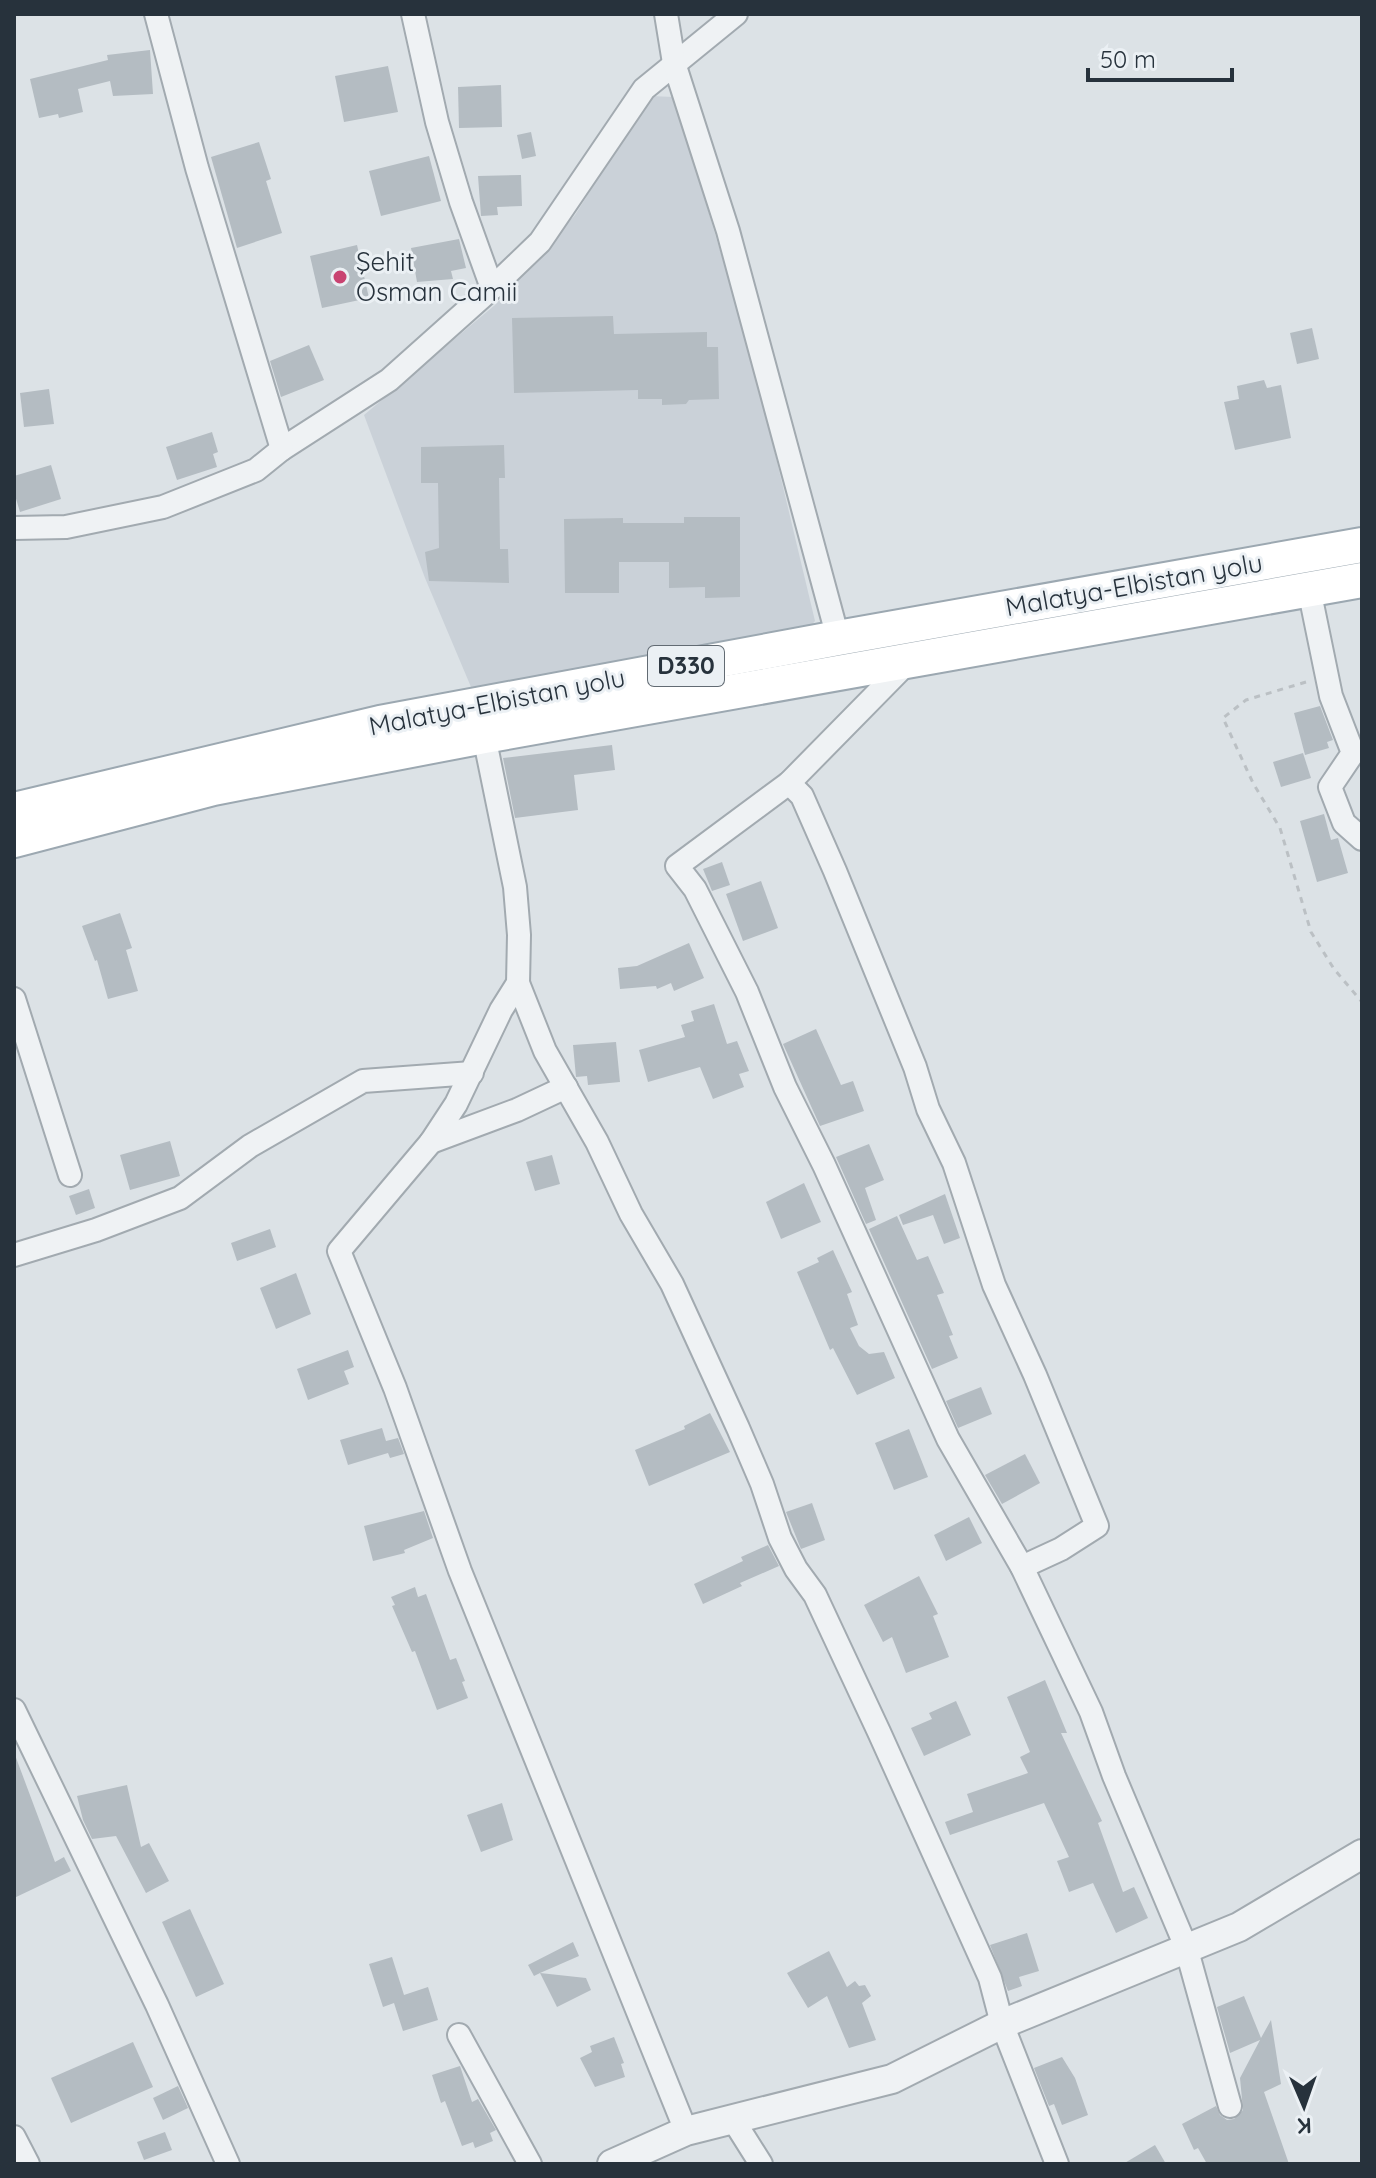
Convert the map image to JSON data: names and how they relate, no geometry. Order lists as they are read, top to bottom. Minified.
{"streets":{"main road":["Malatya-Elbistan yolu","D330"]},"places":["Şehit Osman Camii"],"scale_bar":"50 m","north":"bottom"}
